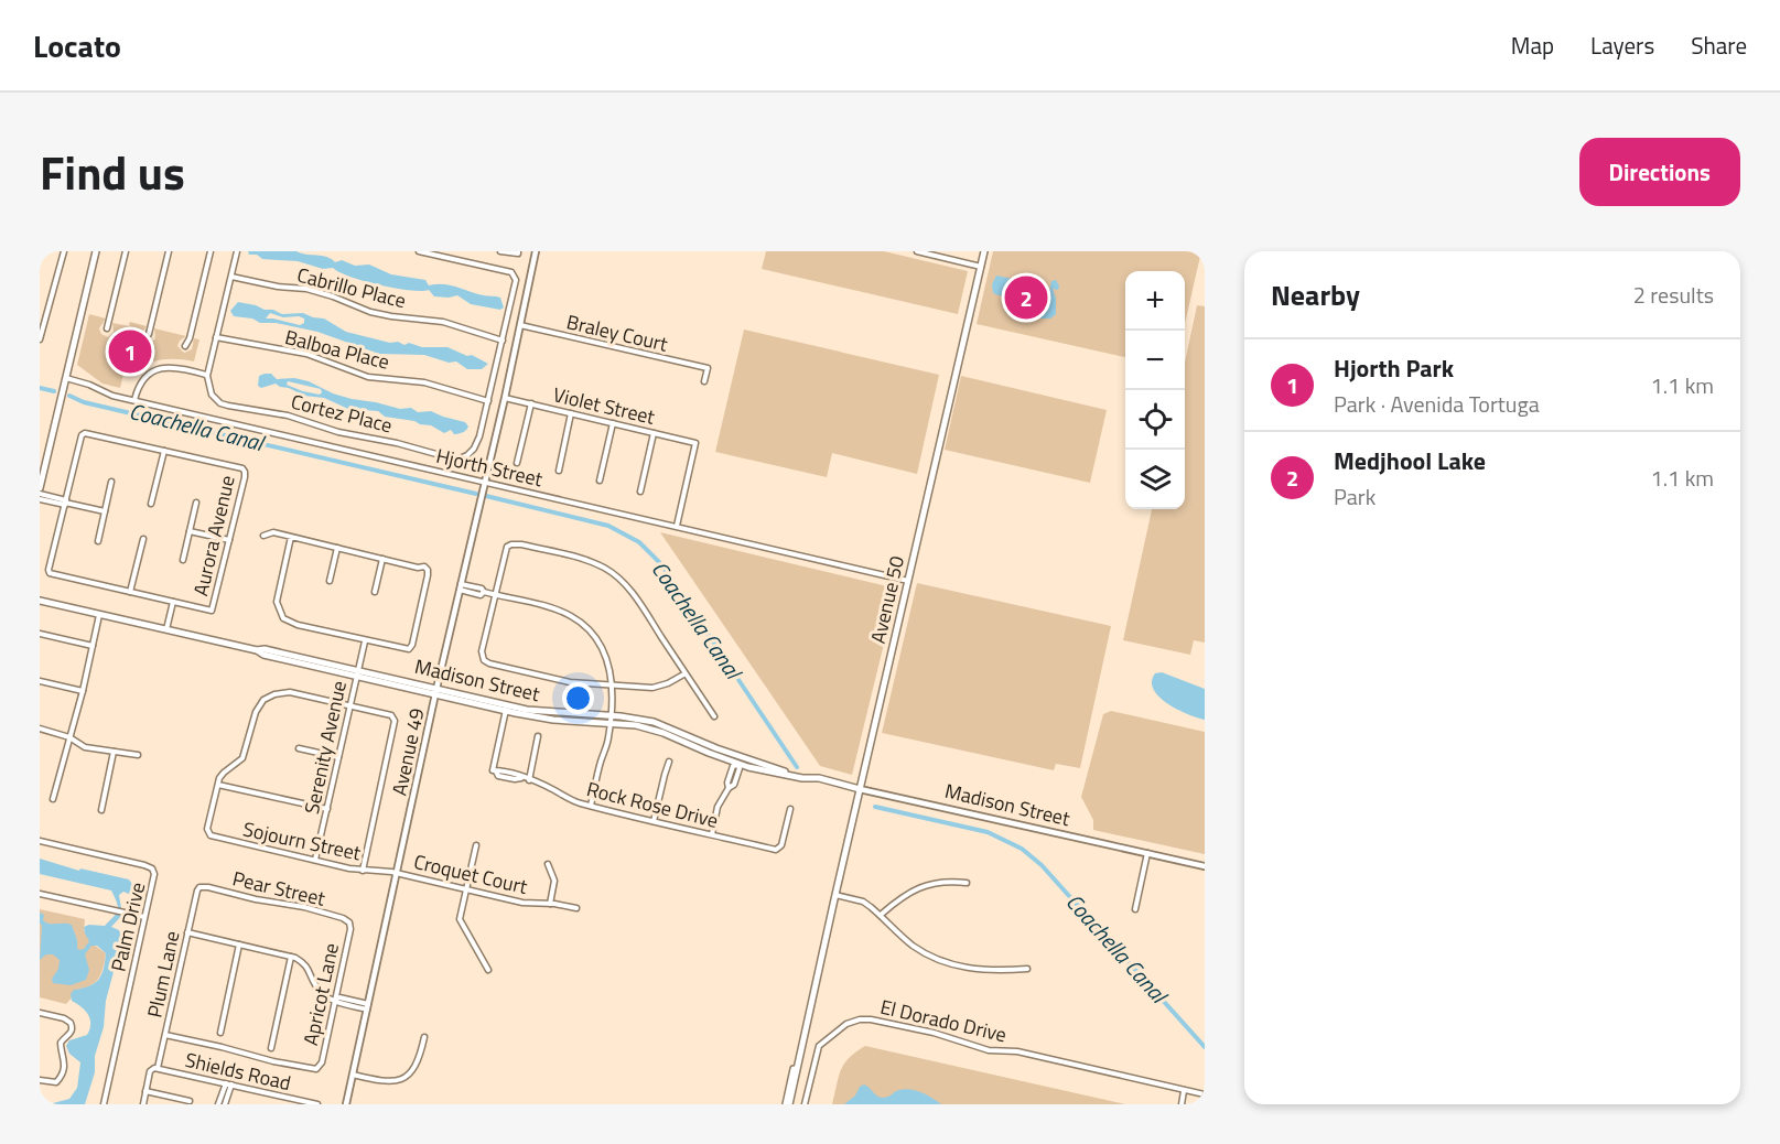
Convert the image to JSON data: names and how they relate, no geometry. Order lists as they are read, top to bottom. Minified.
{"streets":{"main road":["Avenue 50","Madison Street"],"street":["Cabrillo Place","Braley Court","Balboa Place","Violet Street","Cortez Place","Hjorth Street","Aurora Avenue","Serenity Avenue","Avenue 49","Rock Rose Drive","Sojourn Street","Croquet Court","Pear Street","Palm Drive","Plum Lane","Apricot Lane","El Dorado Drive","Shields Road"]},"crossings":[["Braley Court","Avenue 49"],["Balboa Place","Cortez Place"],["Violet Street","Hjorth Street"],["Violet Street","Avenue 49"],["Hjorth Street","Avenue 50"],["Hjorth Street","Avenue 49"],["Avenue 50","Madison Street"],["Madison Street","Serenity Avenue"],["Madison Street","Avenue 49"],["Madison Street","Rock Rose Drive"],["Serenity Avenue","Sojourn Street"],["Avenue 49","Sojourn Street"],["Avenue 49","Croquet Court"],["Sojourn Street","Croquet Court"],["Pear Street","Plum Lane"],["Pear Street","Apricot Lane"],["Plum Lane","Apricot Lane"],["Plum Lane","Shields Road"]],"water":["Coachella Canal"],"page":{"header":"Locato","nav":["Map","Layers","Share"],"title":"Find us","buttons":"Directions","heading":["Nearby","2 results"],"map_buttons":["+","−"],"pins":["2","1"],"list":[{"mark":"1","name":"Hjorth Park","note":"Park · Avenida Tortuga","value":"1.1 km"},{"mark":"2","name":"Medjhool Lake","note":"Park","value":"1.1 km"}]}}
